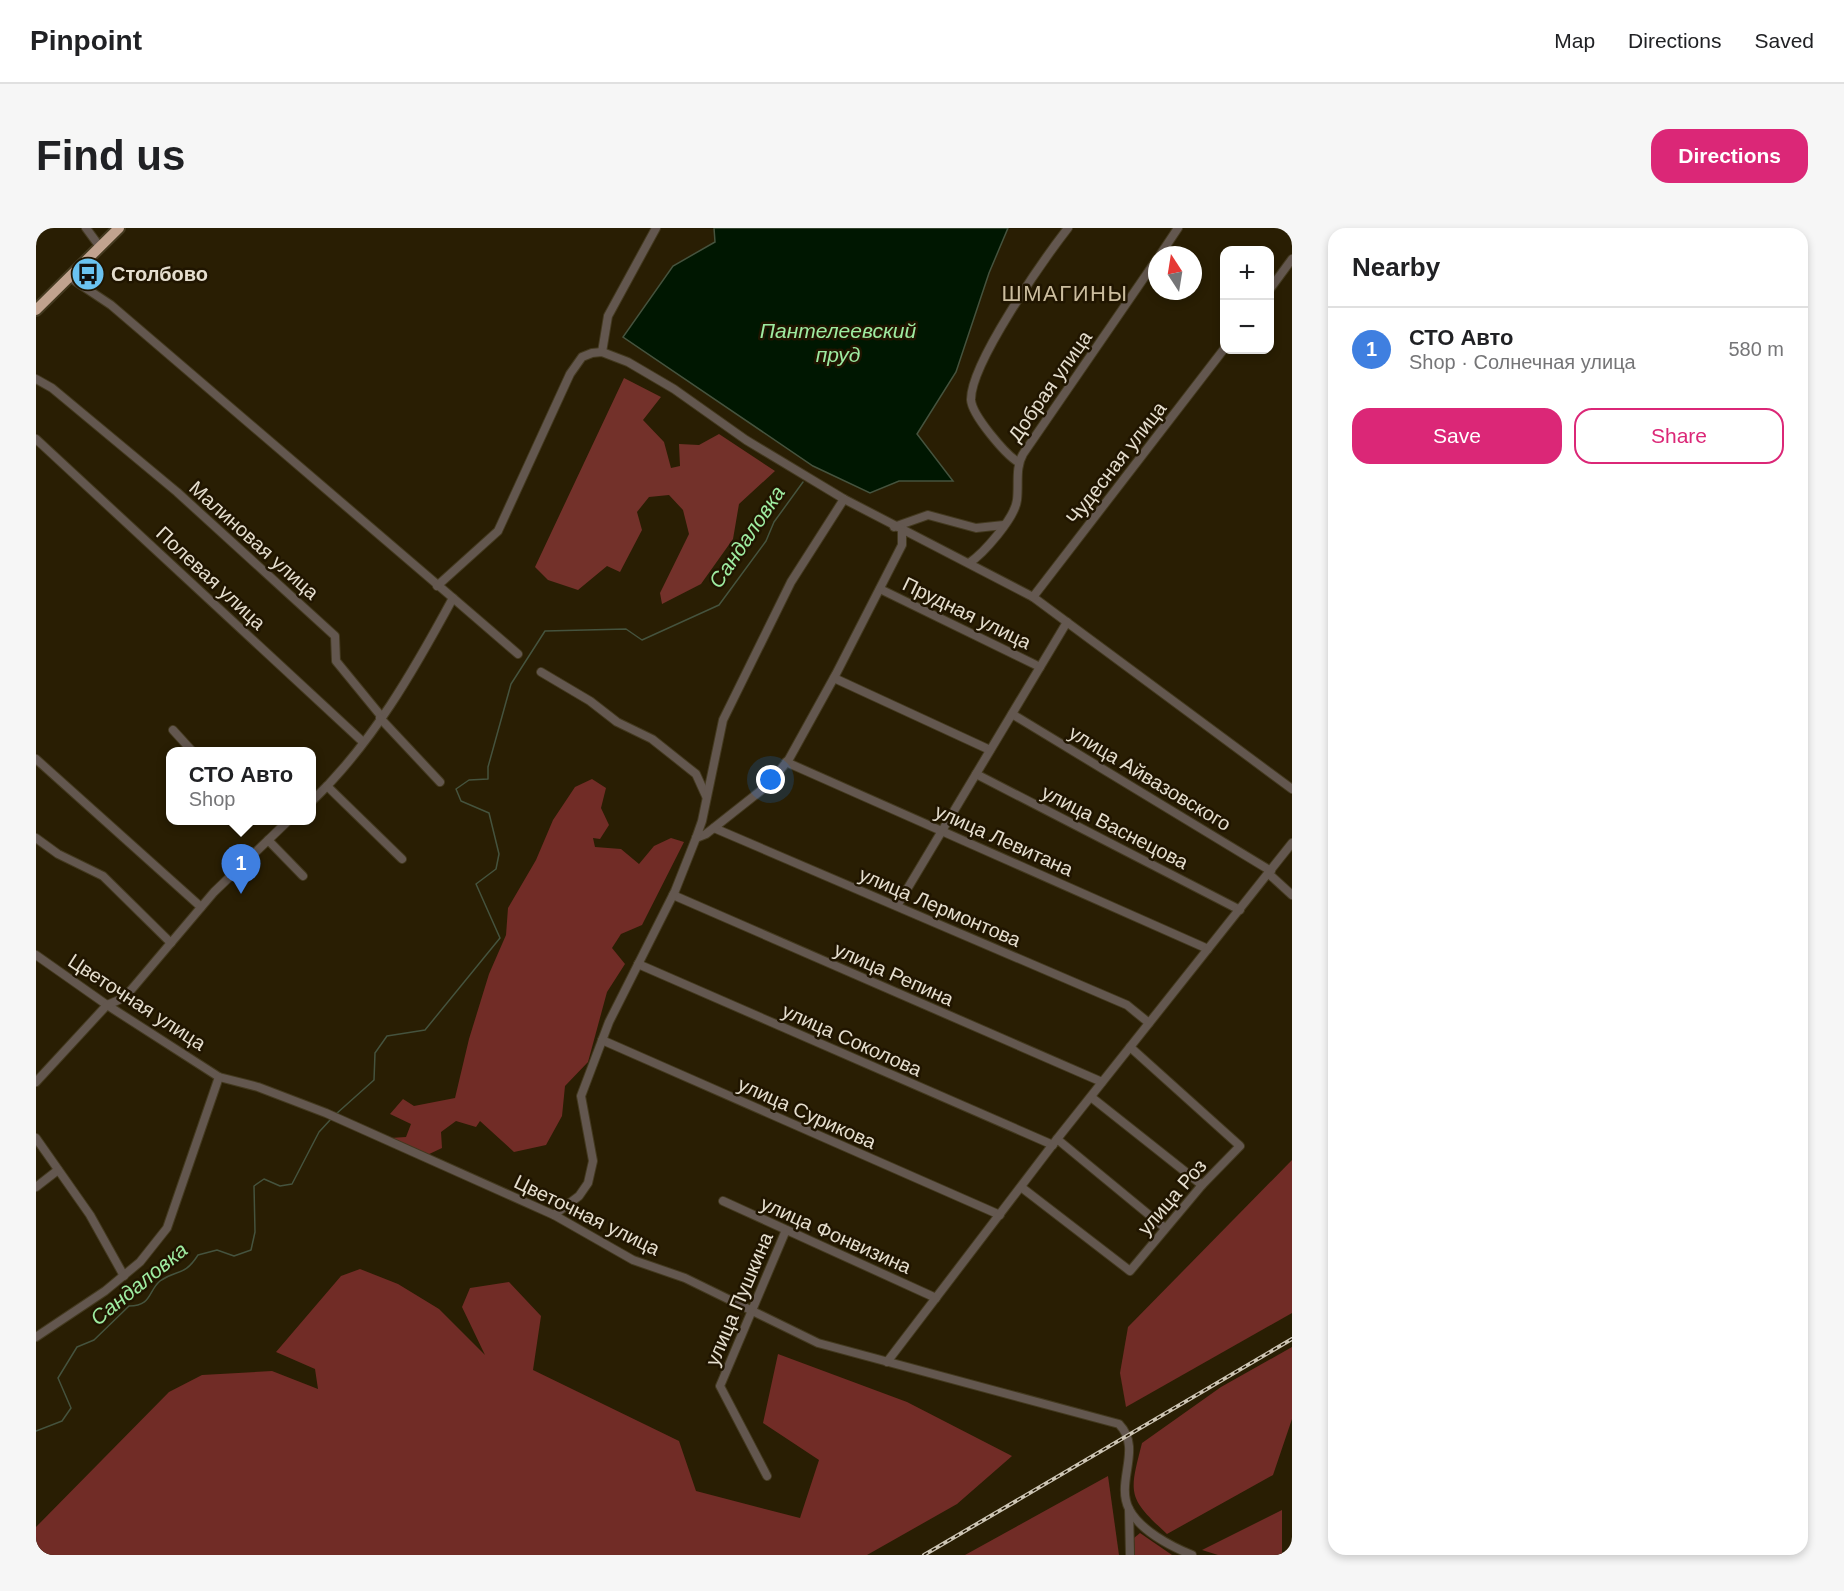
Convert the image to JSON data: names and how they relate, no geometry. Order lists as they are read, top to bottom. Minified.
{"streets":{"street":["Добрая улица","Чудесная улица","Малиновая улица","Полевая улица","Прудная улица","улица Айвазовского","улица Васнецова","улица Левитана","улица Лермонтова","улица Репина","Цветочная улица","улица Соколова","улица Сурикова","улица Роз","улица Фонвизина","улица Пушкина"]},"crossings":[["Цветочная улица","улица Пушкина"],["улица Соколова","улица Роз"],["улица Фонвизина","улица Пушкина"]],"districts":["ШМАГИНЫ"],"water":["Пантелеевский пруд","Сандаловка"],"places":{"bus stop":["Столбово"]},"north":"top","page":{"header":"Pinpoint","nav":["Map","Directions","Saved"],"buttons":["Directions",["Save","Share"]],"title":"Find us","heading":"Nearby","map_buttons":["+","−"],"list":[{"mark":"1","name":"СТО Авто","note":"Shop · Солнечная улица","value":"580 m"}],"popup":["СТО Авто","Shop"],"pins":"1"}}
